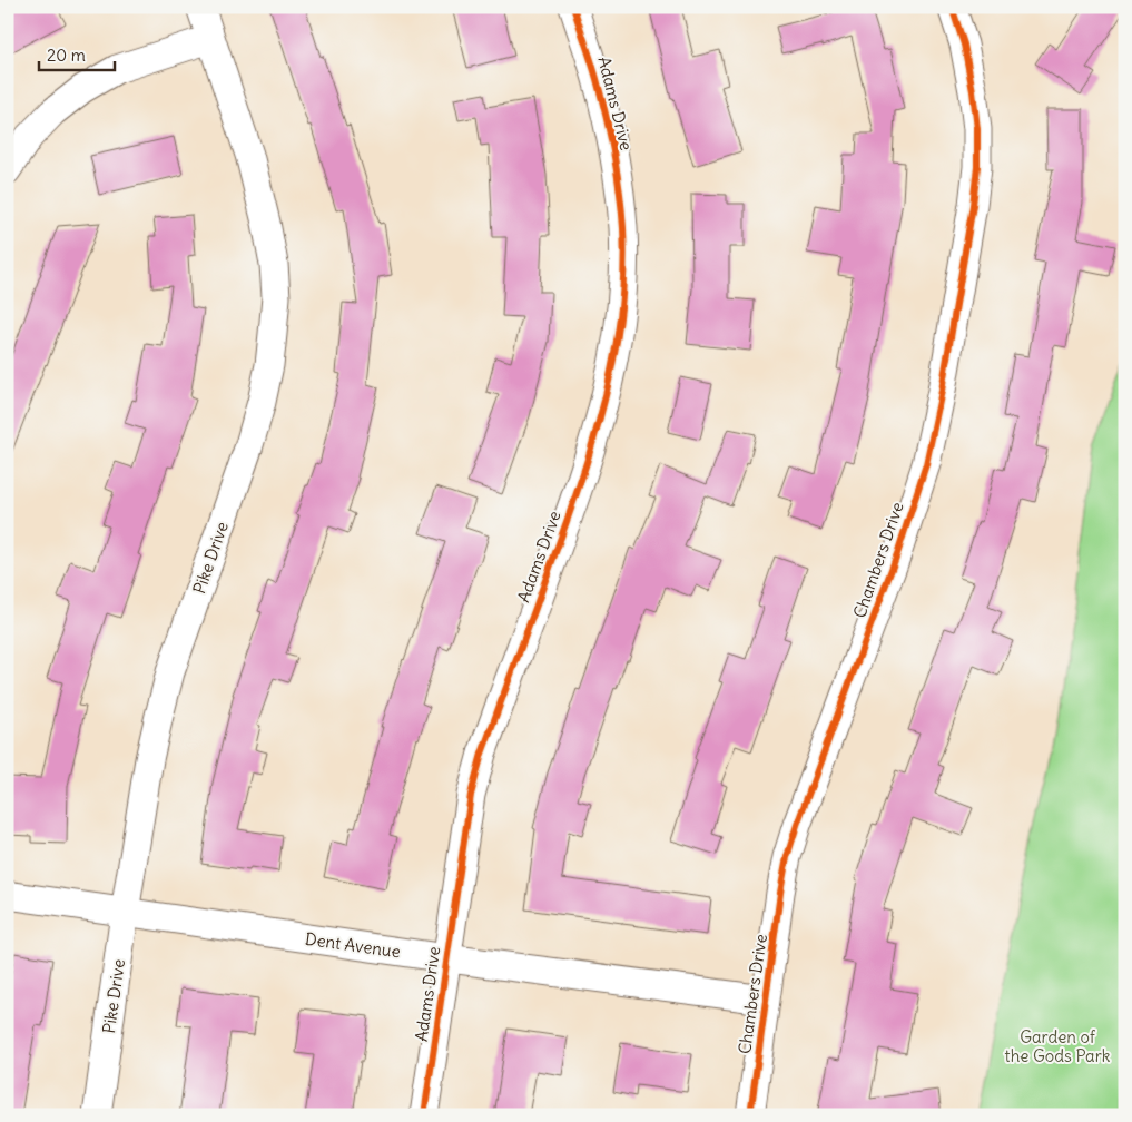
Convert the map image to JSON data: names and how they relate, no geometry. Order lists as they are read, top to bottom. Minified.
{"streets":{"street":["Adams Drive","Pike Drive","Chambers Drive","Dent Avenue"]},"crossings":[["Adams Drive","Dent Avenue"],["Pike Drive","Dent Avenue"],["Chambers Drive","Dent Avenue"]],"parks":["Garden of the Gods Park"],"scale_bar":"20 m"}
